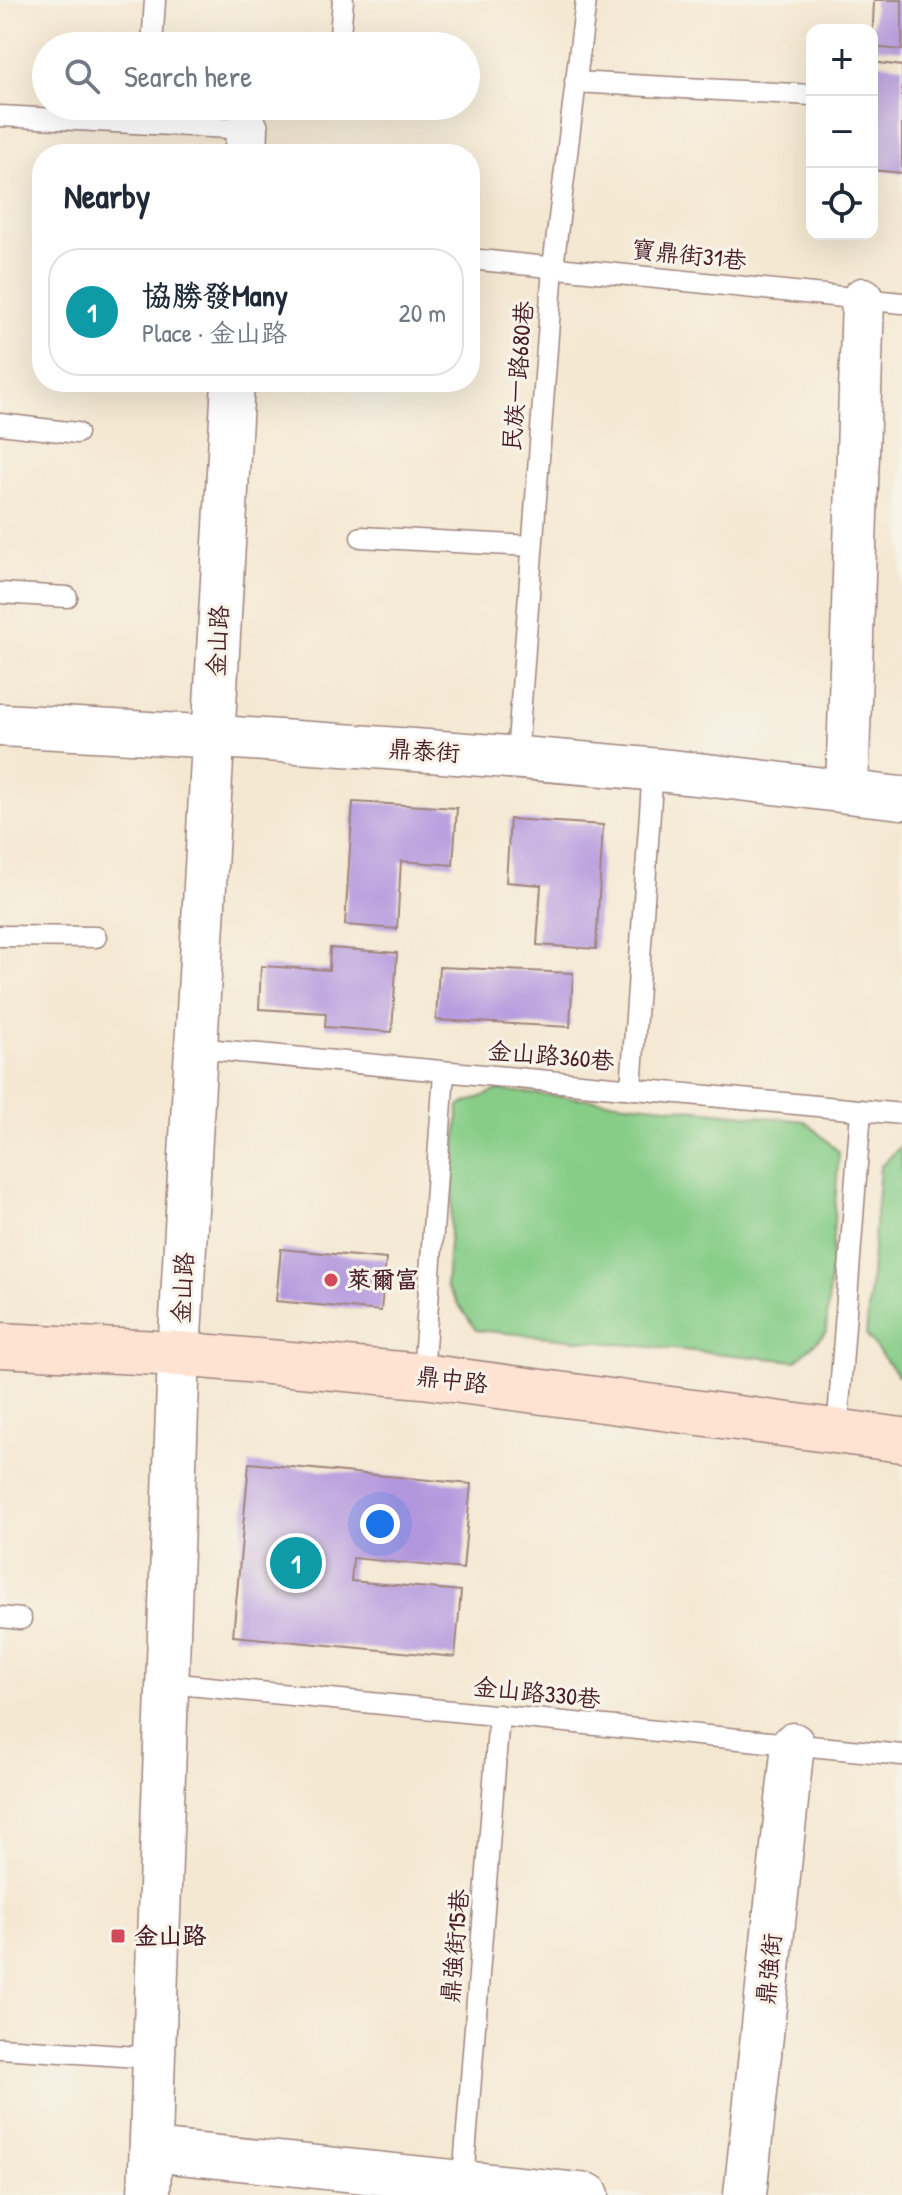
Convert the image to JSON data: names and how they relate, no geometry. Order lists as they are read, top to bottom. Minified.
{"streets":{"street":["金山路","鼎泰街","鼎中路","鼎強街"],"lane":["寶鼎街31巷","民族一路680巷","金山路360巷","金山路330巷","鼎強街15巷"]},"crossings":[["寶鼎街31巷","民族一路680巷"],["民族一路680巷","鼎泰街"],["金山路","鼎泰街"],["金山路","金山路360巷"],["金山路","鼎中路"],["金山路","金山路330巷"],["金山路330巷","鼎強街15巷"],["金山路330巷","鼎強街"]],"places":{"other":["萊爾富"],"transit":["金山路"]},"page":{"map_buttons":["+","−"],"search":"Search here","heading":"Nearby","list":[{"mark":"1","name":"協勝發Many","note":"Place · 金山路","value":"20 m"}],"pins":"1"}}
